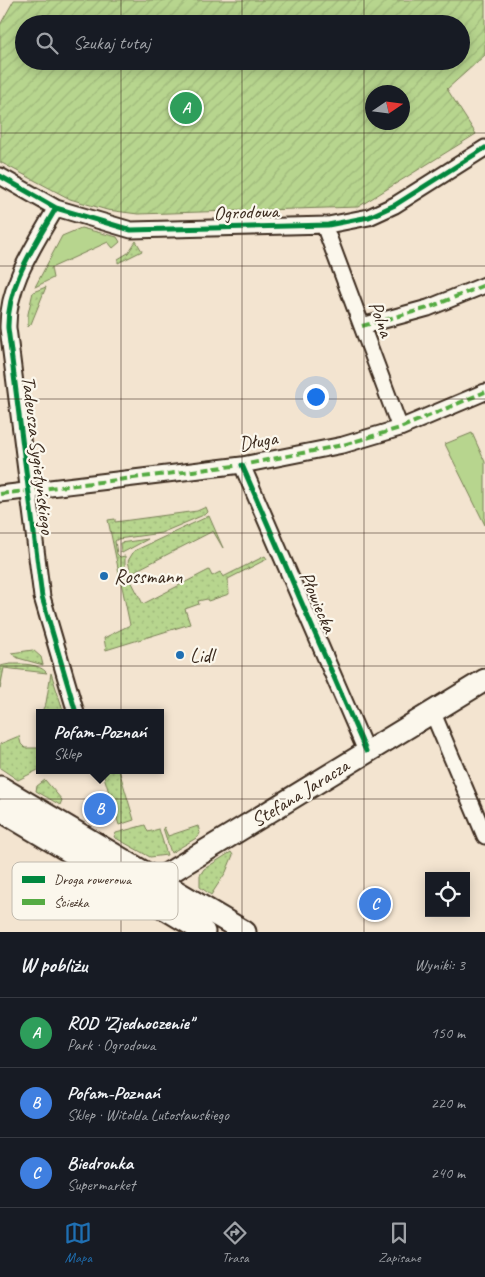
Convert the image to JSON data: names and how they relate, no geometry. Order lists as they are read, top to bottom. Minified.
{"streets":{"main road":["Stefana Jaracza"],"street":["Ogrodowa","Polna","Długa","Tadeusza Sygietyńskiego","Płowiecka"]},"crossings":[["Ogrodowa","Polna"],["Ogrodowa","Tadeusza Sygietyńskiego"],["Polna","Długa"],["Długa","Tadeusza Sygietyńskiego"],["Długa","Płowiecka"],["Płowiecka","Stefana Jaracza"]],"places":["Rossmann","Lidl"],"legend":["Droga rowerowa","Ścieżka"],"north":"right","page":{"search":"Szukaj tutaj","pins":["A","B","C"],"popup":["Pofam-Poznań","Sklep"],"heading":["W pobliżu","Wyniki: 3"],"list":[{"mark":"A","name":"ROD \"Zjednoczenie\"","note":"Park · Ogrodowa","value":"150 m"},{"mark":"B","name":"Pofam-Poznań","note":"Sklep · Witolda Lutosławskiego","value":"220 m"},{"mark":"C","name":"Biedronka","note":"Supermarket","value":"240 m"}],"nav":["Mapa","Trasa","Zapisane"]}}
